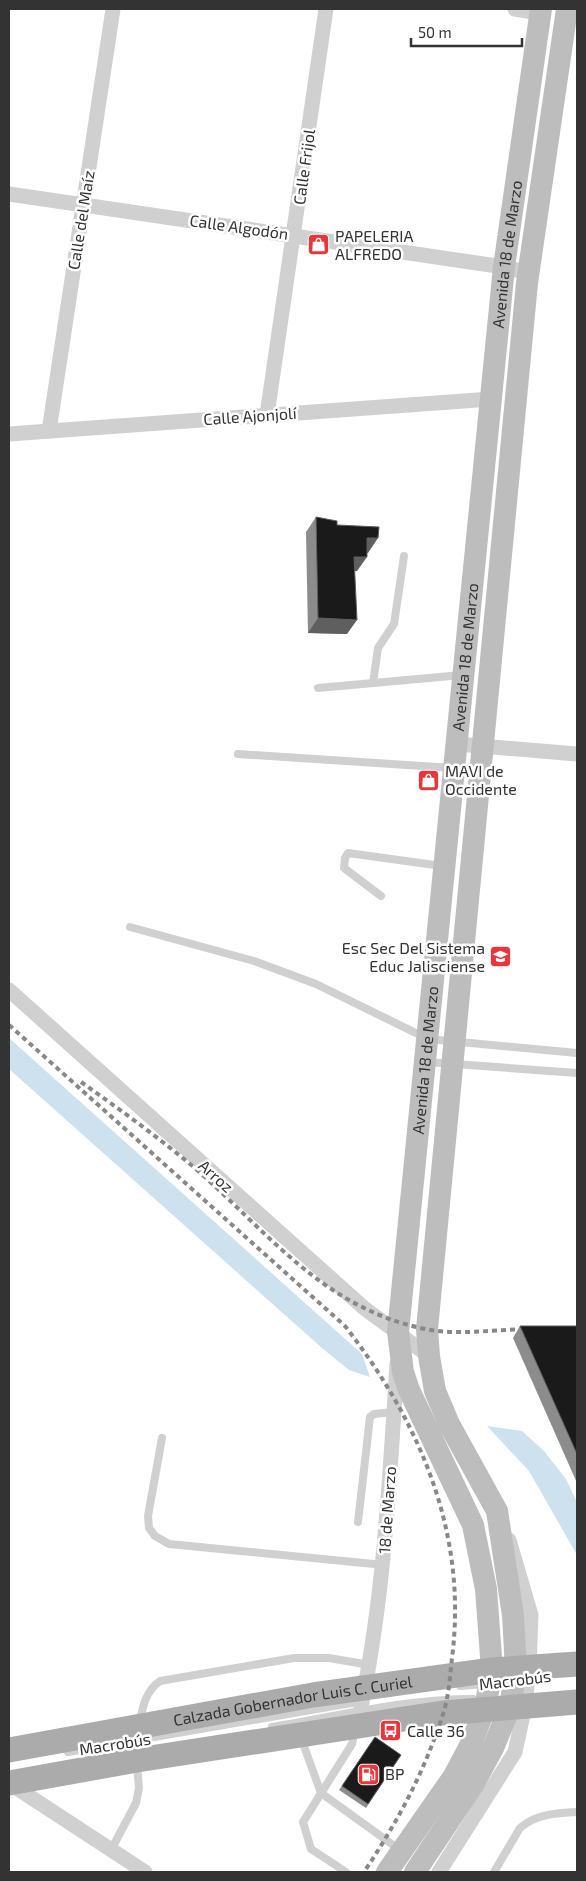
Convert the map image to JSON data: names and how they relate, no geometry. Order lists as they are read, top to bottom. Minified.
{"streets":{"main road":["Calzada Gobernador Luis C. Curiel"],"street":["Calle Frijol","Calle del Maíz","Calle Algodón","Avenida 18 de Marzo","Calle Ajonjolí","Arroz","18 de Marzo"],"lane":["Macrobús"]},"crossings":[["Calle Frijol","Calle Algodón"],["Calle Frijol","Calle Ajonjolí"],["Calle del Maíz","Calle Algodón"],["Calle del Maíz","Calle Ajonjolí"],["Calle Algodón","Avenida 18 de Marzo"],["Avenida 18 de Marzo","Calle Ajonjolí"],["Avenida 18 de Marzo","Arroz"],["Avenida 18 de Marzo","18 de Marzo"],["Avenida 18 de Marzo","Macrobús"],["Avenida 18 de Marzo","Calzada Gobernador Luis C. Curiel"],["Arroz","18 de Marzo"],["18 de Marzo","Macrobús"],["18 de Marzo","Calzada Gobernador Luis C. Curiel"],["Macrobús","Calzada Gobernador Luis C. Curiel"]],"places":{"shop":["PAPELERIA ALFREDO","MAVI de Occidente"],"school or university":["Esc Sec Del Sistema Educ Jalisciense"],"bus stop":["Calle 36"],"fuel station":["BP"]},"scale_bar":"50 m"}
